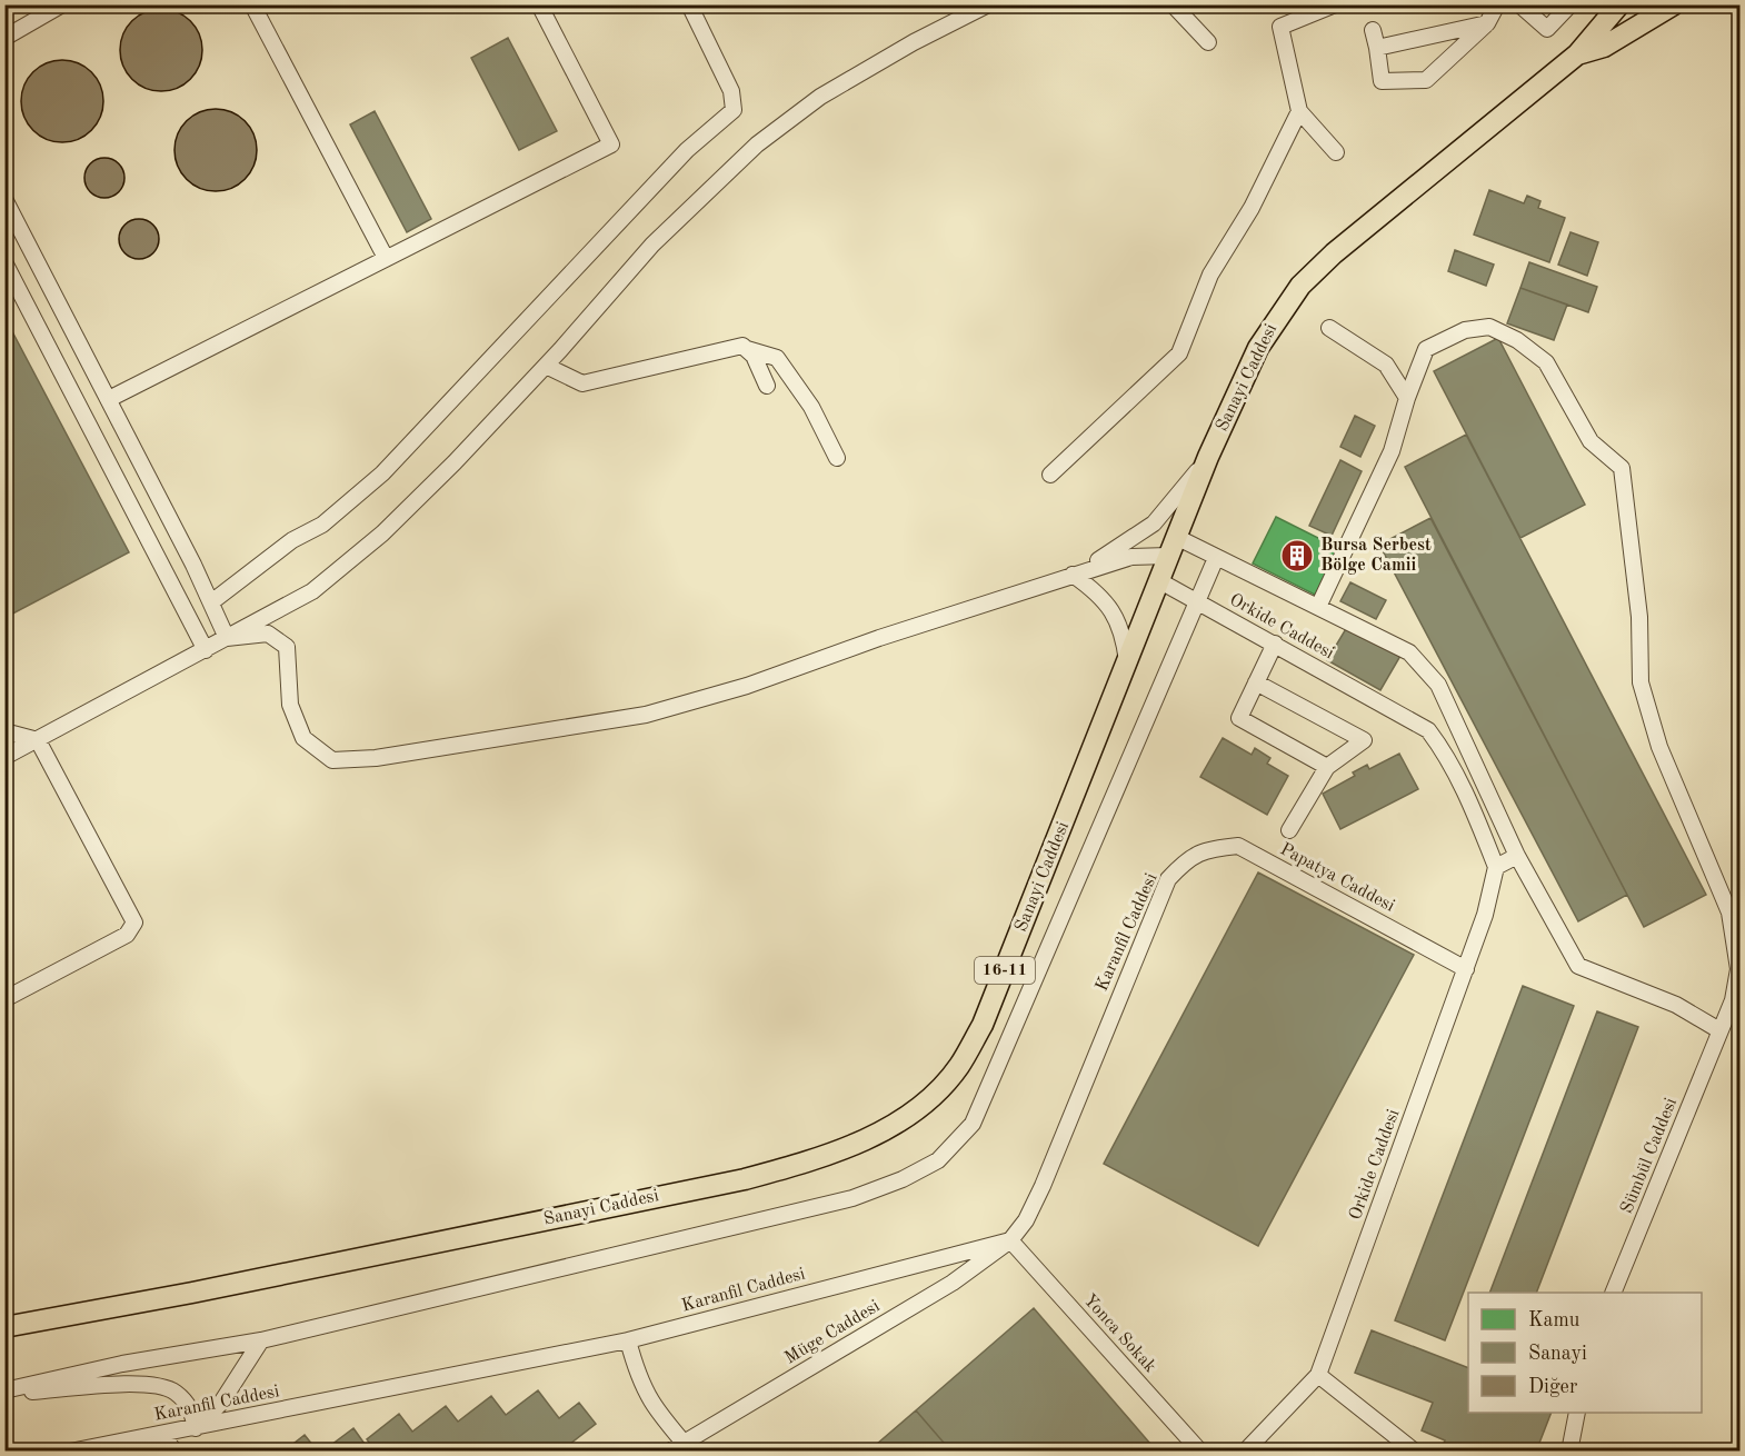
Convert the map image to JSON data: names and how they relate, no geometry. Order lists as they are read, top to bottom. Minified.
{"streets":{"main road":["Sanayi Caddesi","16-11"],"lane":["Orkide Caddesi","Papatya Caddesi","Karanfil Caddesi","Sümbül Caddesi","Müge Caddesi","Yonca Sokak"]},"crossings":[["Sanayi Caddesi","Orkide Caddesi"],["Orkide Caddesi","Papatya Caddesi"],["Orkide Caddesi","Sümbül Caddesi"],["Papatya Caddesi","Karanfil Caddesi"],["Karanfil Caddesi","Müge Caddesi"],["Karanfil Caddesi","Yonca Sokak"],["Müge Caddesi","Yonca Sokak"]],"places":{"building":["Bursa Serbest Bölge Camii"]},"legend":["Kamu","Sanayi","Diğer"]}
